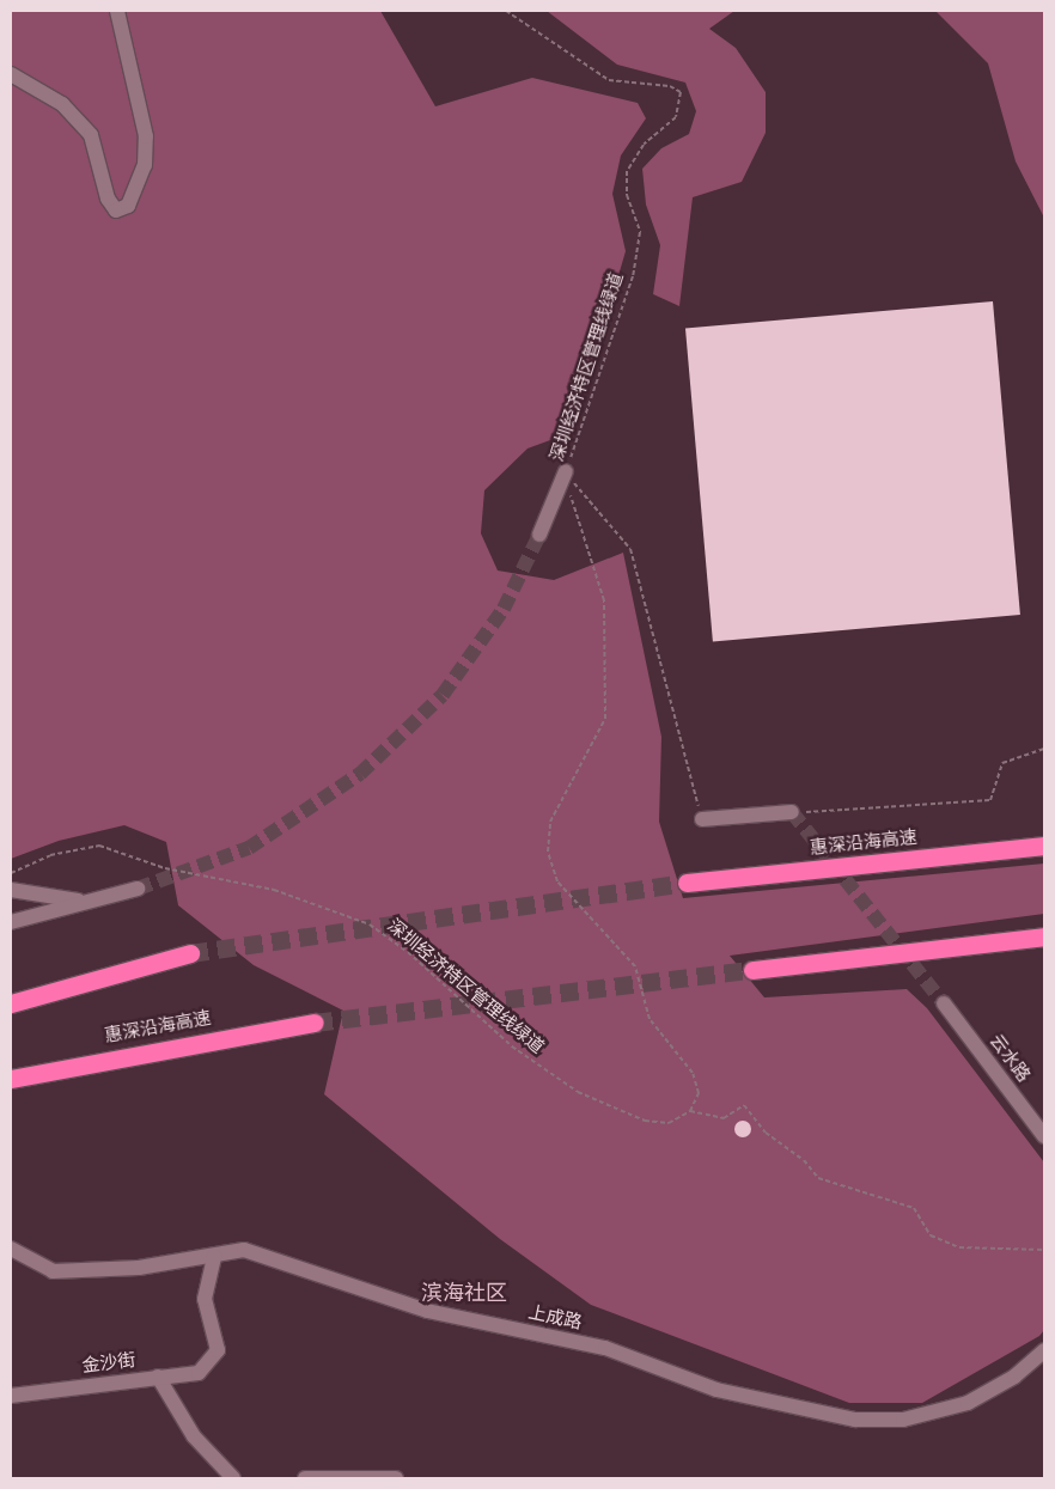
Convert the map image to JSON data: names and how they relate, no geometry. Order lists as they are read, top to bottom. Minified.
{"streets":{"highway":["惠深沿海高速"],"street":["云水路","上成路","金沙街"],"path":["深圳经济特区管理线绿道"]},"districts":["滨海社区"]}
